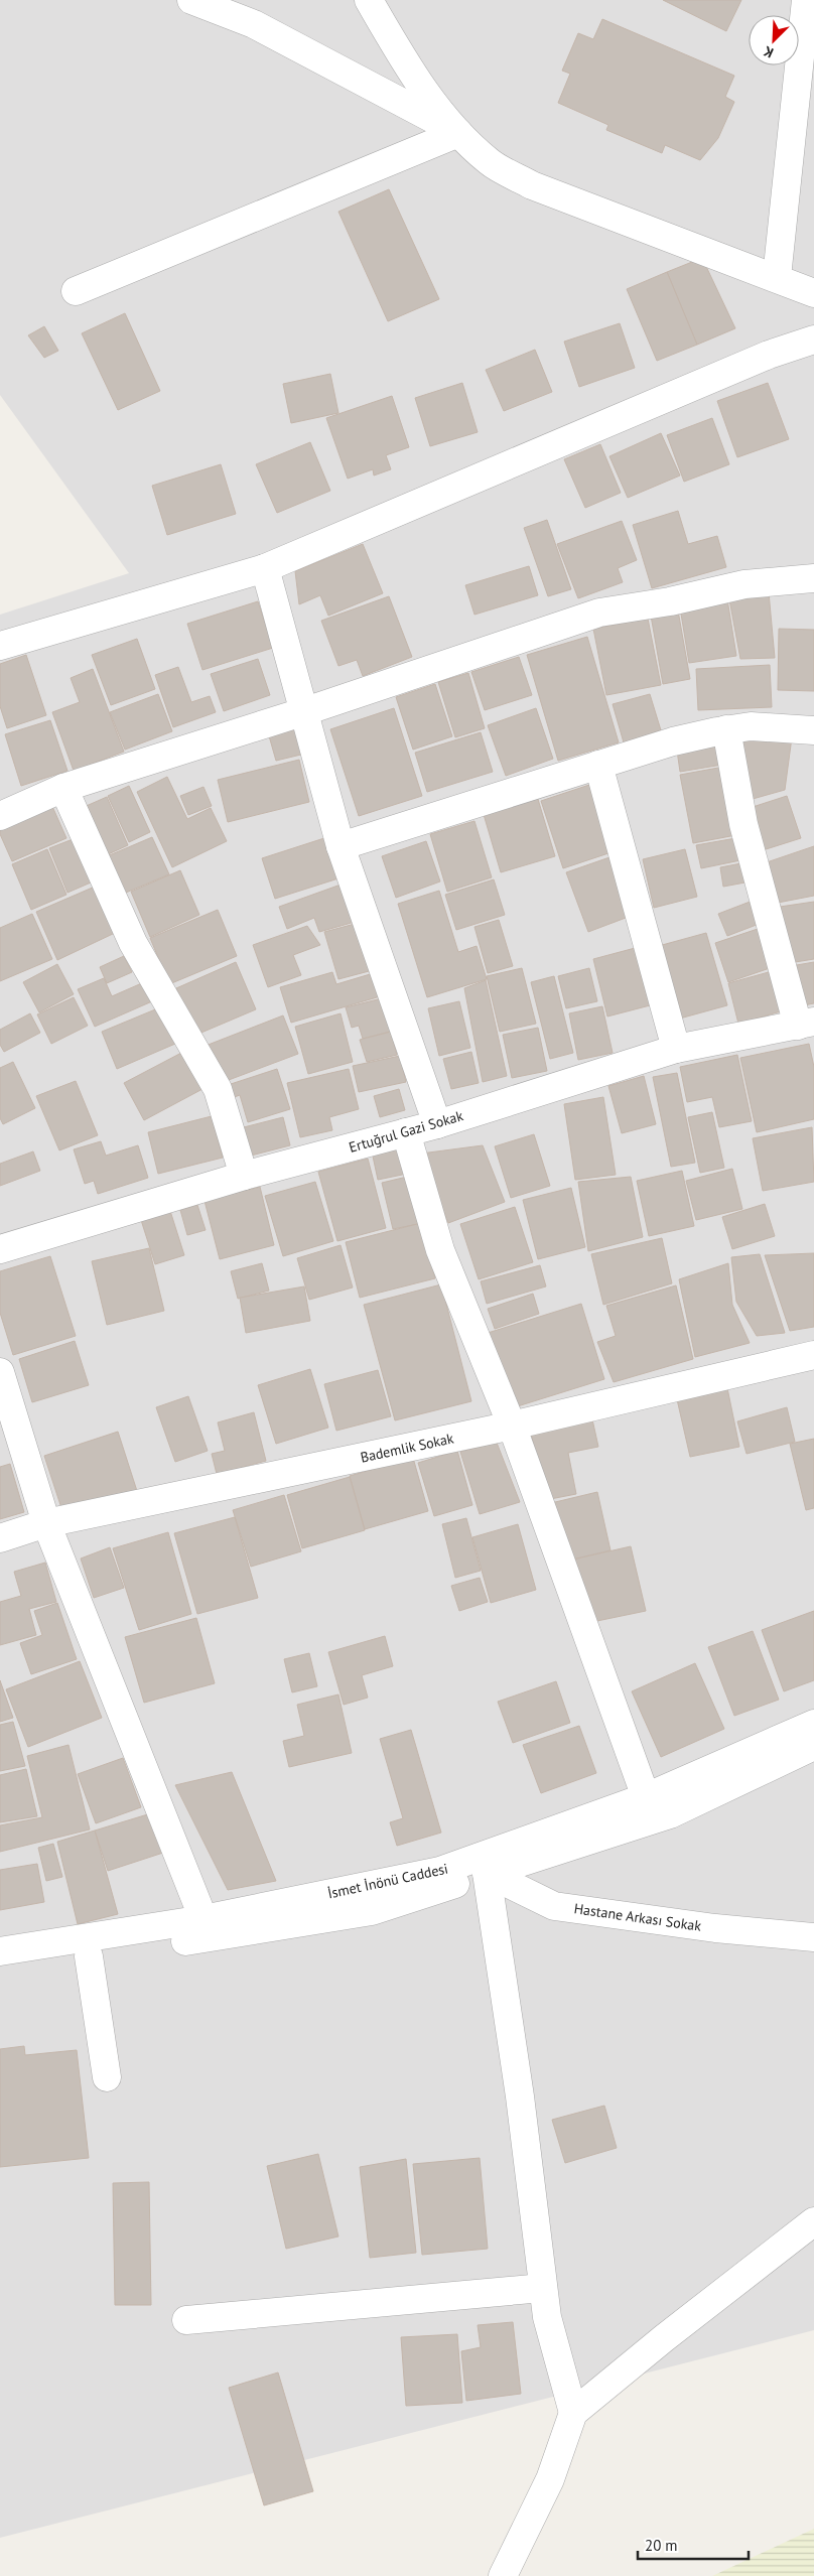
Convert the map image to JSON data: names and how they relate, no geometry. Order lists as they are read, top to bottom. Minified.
{"streets":{"street":["Ertuğrul Gazi Sokak","Bademlik Sokak","İsmet İnönü Caddesi","Hastane Arkası Sokak"]},"crossings":[["İsmet İnönü Caddesi","Hastane Arkası Sokak"]],"scale_bar":"20 m","north":"bottom left"}
